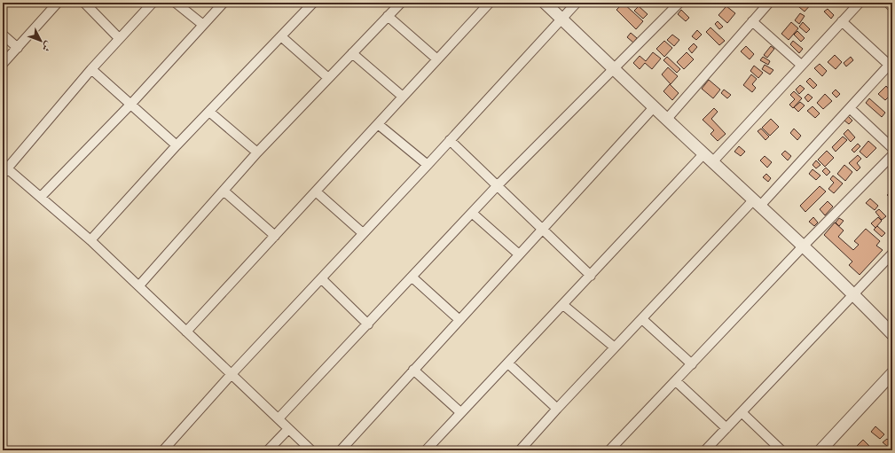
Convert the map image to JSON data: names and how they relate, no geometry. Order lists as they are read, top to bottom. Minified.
{"north":"bottom right"}
